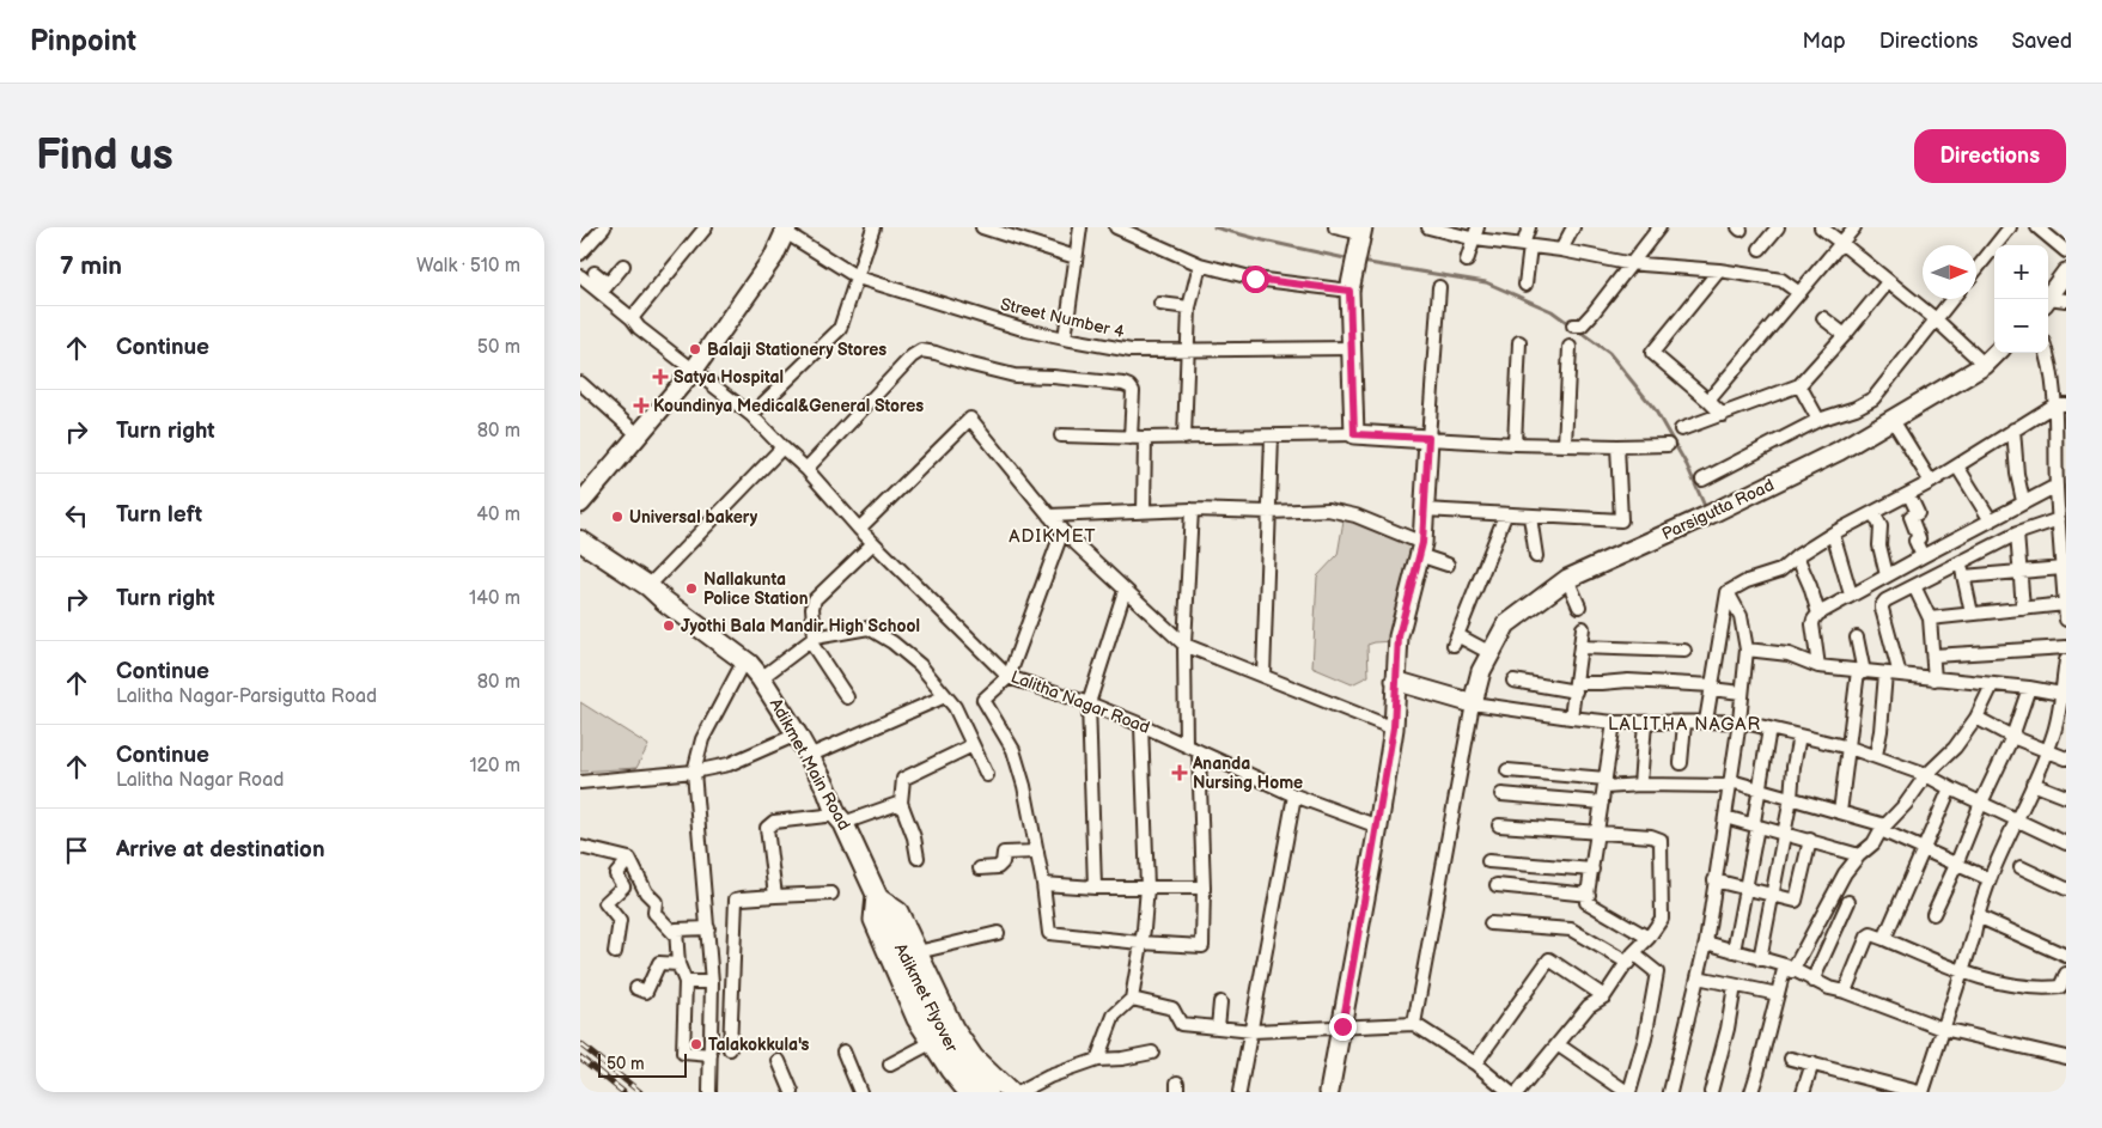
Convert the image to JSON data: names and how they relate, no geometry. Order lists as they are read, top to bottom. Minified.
{"streets":{"main road":["Adikmet Main Road","Adikmet Flyover"],"street":["Street Number 4","Parsigutta Road","Lalitha Nagar Road"]},"crossings":[["Adikmet Main Road","Adikmet Flyover"]],"districts":["ADIKMET","LALITHA NAGAR"],"places":{"other":["Balaji Stationery Stores","Universal bakery","Nallakunta Police Station","Jyothi Bala Mandir High School","Talakokkula's"],"health":["Satya Hospital","Koundinya Medical&General Stores","Ananda Nursing Home"]},"scale_bar":"50 m","north":"right","page":{"header":"Pinpoint","nav":["Map","Directions","Saved"],"buttons":"Directions","title":"Find us","heading":["7 min","Walk · 510 m"],"map_buttons":["+","−"],"list":[["Continue","50 m"],["Turn right","80 m"],["Turn left","40 m"],["Turn right","140 m"],["Continue","Lalitha Nagar-Parsigutta Road","80 m"],["Continue","Lalitha Nagar Road","120 m"],"Arrive at destination"],"scale":"50 m"}}
